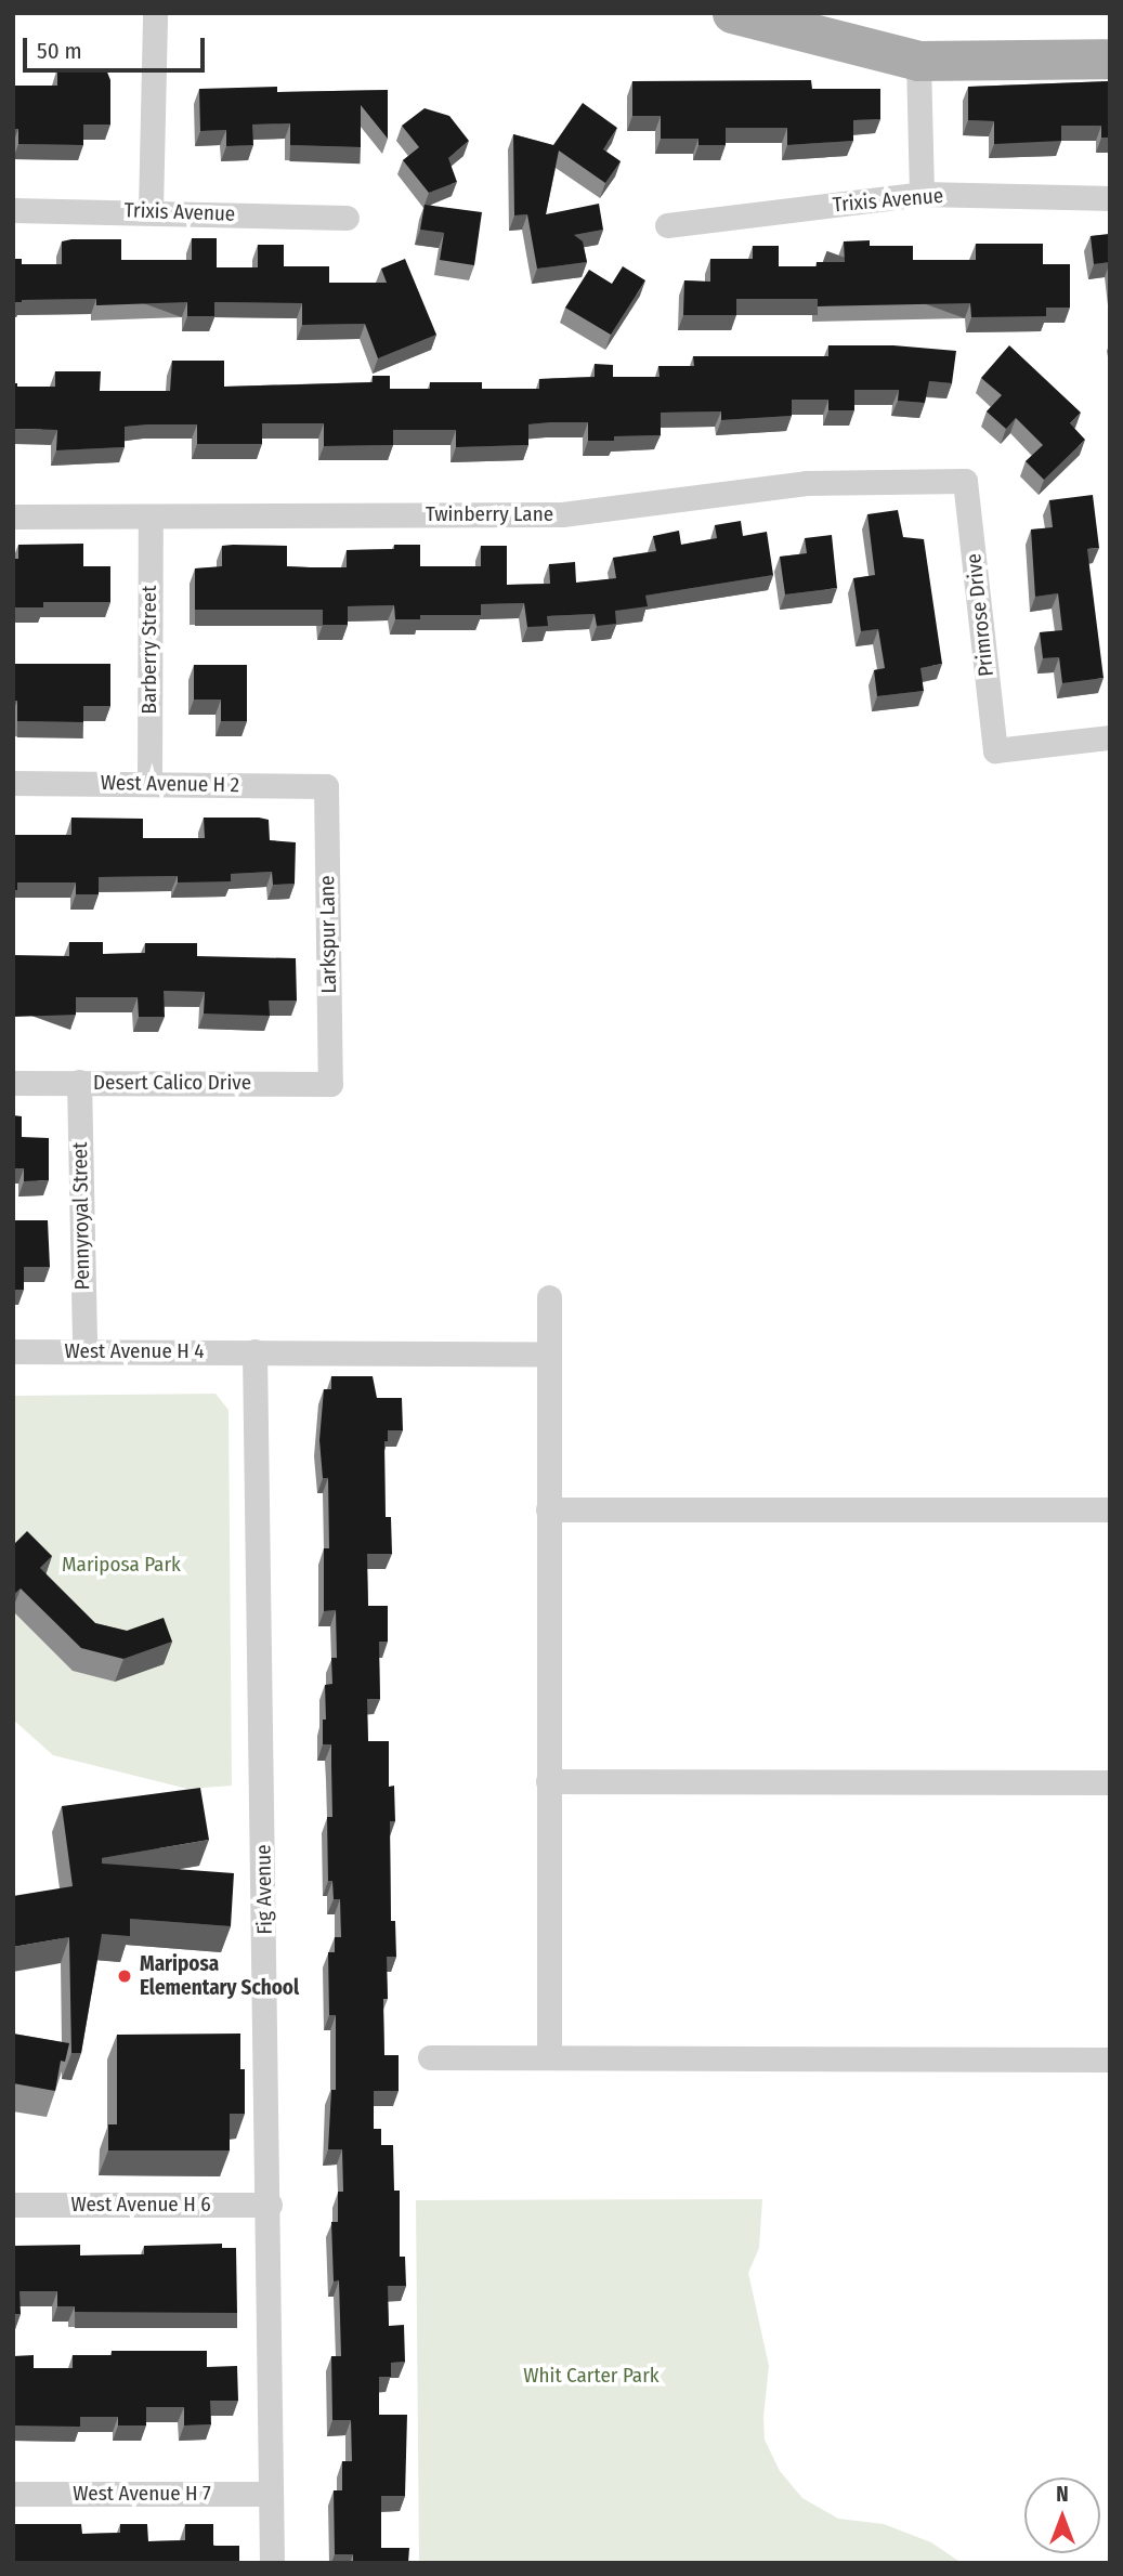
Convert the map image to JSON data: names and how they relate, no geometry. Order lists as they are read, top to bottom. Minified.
{"streets":{"street":["Trixis Avenue","Twinberry Lane","Primrose Drive","Barberry Street","West Avenue H 2","Larkspur Lane","Desert Calico Drive","Pennyroyal Street","West Avenue H 4","Fig Avenue","West Avenue H 6","West Avenue H 7"]},"crossings":[["Twinberry Lane","Primrose Drive"],["Twinberry Lane","Barberry Street"],["Barberry Street","West Avenue H 2"],["West Avenue H 2","Larkspur Lane"],["Larkspur Lane","Desert Calico Drive"],["Desert Calico Drive","Pennyroyal Street"],["Pennyroyal Street","West Avenue H 4"],["West Avenue H 4","Fig Avenue"],["Fig Avenue","West Avenue H 6"],["Fig Avenue","West Avenue H 7"]],"parks":["Mariposa Park","Whit Carter Park"],"places":["Mariposa Elementary School"],"scale_bar":"50 m","north":"top"}
